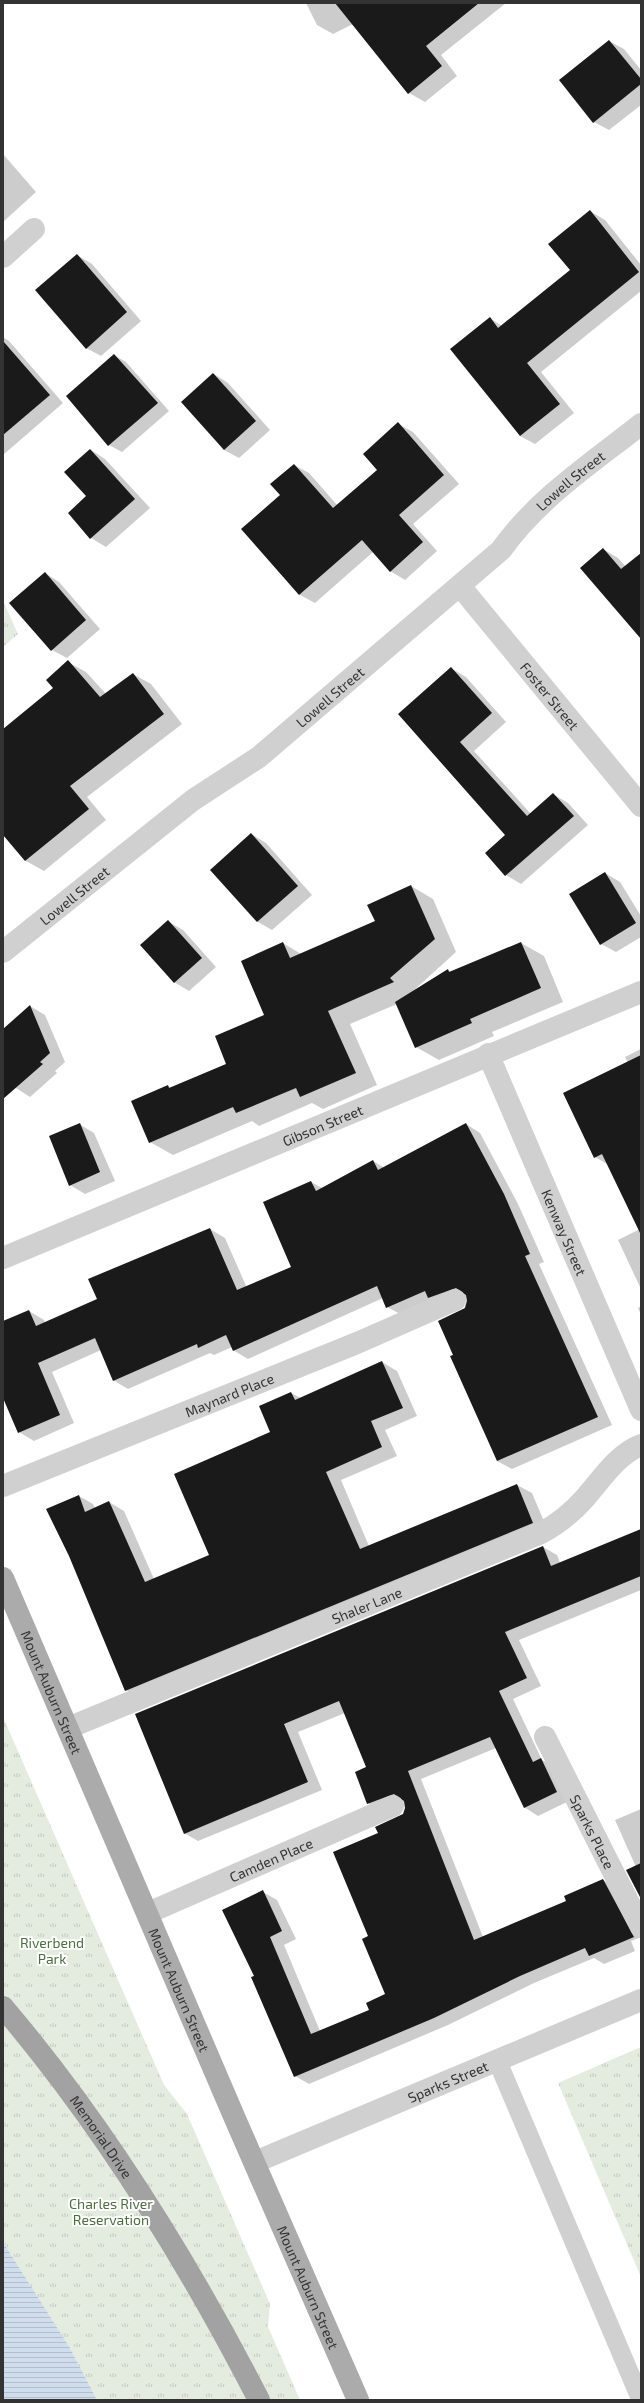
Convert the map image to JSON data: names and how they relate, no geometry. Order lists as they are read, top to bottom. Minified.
{"streets":{"highway":["Memorial Drive"],"main road":["Mount Auburn Street"],"street":["Lowell Street","Foster Street","Gibson Street","Kenway Street","Maynard Place","Shaler Lane","Sparks Place","Camden Place","Sparks Street"]},"crossings":[["Lowell Street","Foster Street"],["Gibson Street","Kenway Street"],["Shaler Lane","Mount Auburn Street"],["Mount Auburn Street","Camden Place"],["Mount Auburn Street","Sparks Street"]],"parks":["Riverbend Park","Charles River Reservation"]}
